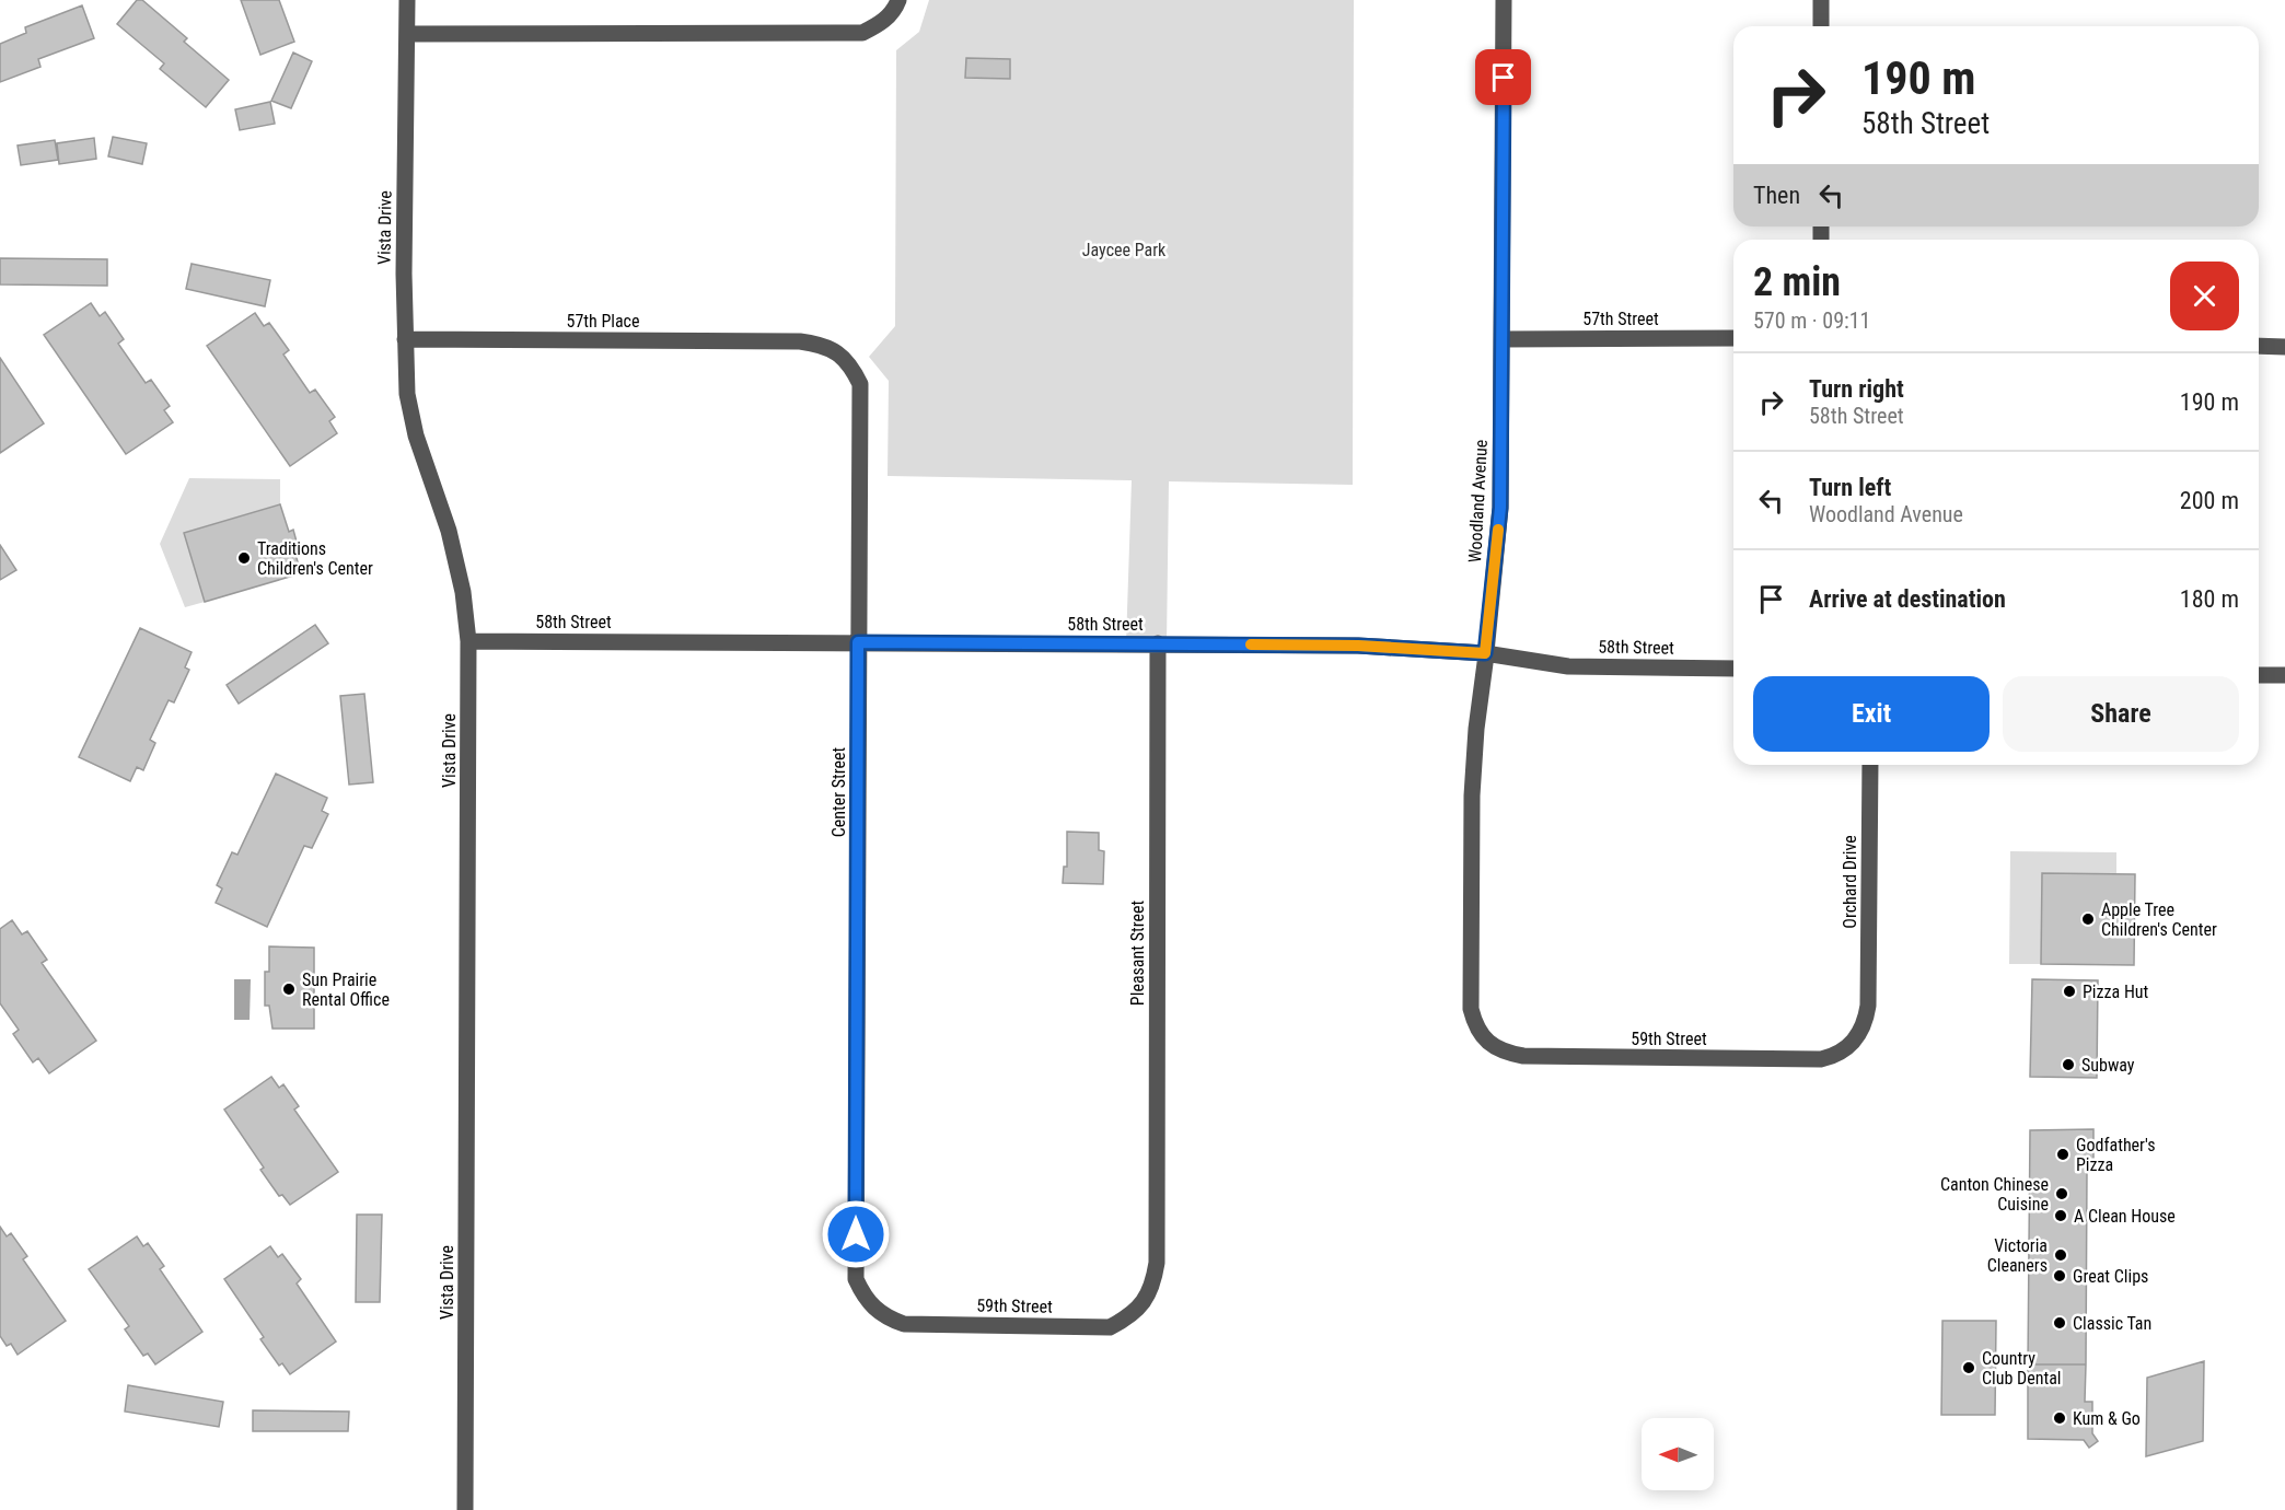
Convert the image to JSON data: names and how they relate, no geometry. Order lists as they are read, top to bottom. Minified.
{"streets":{"street":["Vista Drive","57th Street","57th Place","Woodland Avenue","58th Street","Center Street","Orchard Drive","Pleasant Street","59th Street"]},"crossings":[["Vista Drive","57th Place"],["Vista Drive","58th Street"],["57th Street","Woodland Avenue"],["57th Place","Center Street"],["Woodland Avenue","58th Street"],["Woodland Avenue","59th Street"],["58th Street","Center Street"],["58th Street","Pleasant Street"],["Center Street","59th Street"],["Orchard Drive","59th Street"],["Pleasant Street","59th Street"]],"parks":["Jaycee Park"],"places":["Traditions Children's Center","Apple Tree Children's Center","Sun Prairie Rental Office","Pizza Hut","Subway","Godfather's Pizza","Canton Chinese Cuisine","A Clean House","Victoria Cleaners","Great Clips","Classic Tan","Country Club Dental","Kum & Go"],"north":"left","page":{"turn":["190 m","58th Street"],"then":"Then","heading":["2 min","570 m · 09:11"],"list":[{"name":"Turn right","note":"58th Street","value":"190 m"},{"name":"Turn left","note":"Woodland Avenue","value":"200 m"},{"name":"Arrive at destination","value":"180 m"}],"buttons":["Exit","Share"]}}
